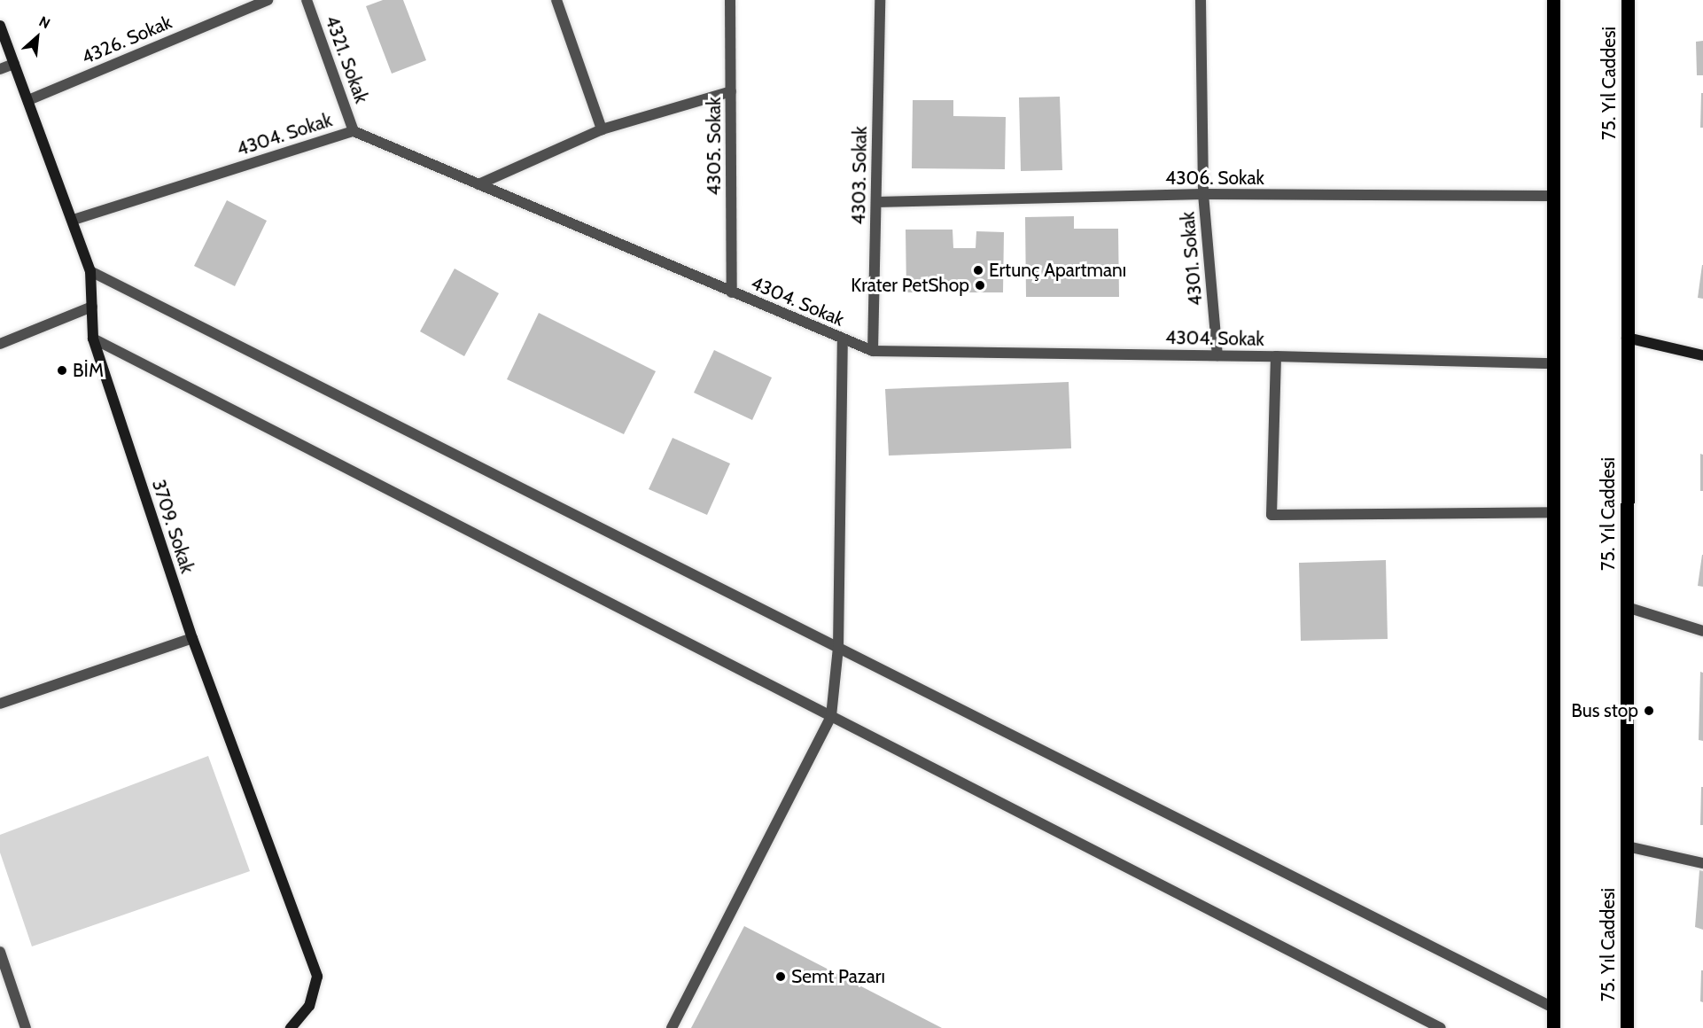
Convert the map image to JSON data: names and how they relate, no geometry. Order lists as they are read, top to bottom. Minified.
{"streets":{"main road":["75. Yıl Caddesi"],"street":["4326. Sokak","4321. Sokak","4304. Sokak","4305. Sokak","4303. Sokak","4306. Sokak","4301. Sokak","3709. Sokak"]},"crossings":[["4326. Sokak","3709. Sokak"],["4321. Sokak","4304. Sokak"],["4304. Sokak","4305. Sokak"],["4304. Sokak","4303. Sokak"],["4304. Sokak","4301. Sokak"],["4304. Sokak","3709. Sokak"],["4303. Sokak","4306. Sokak"],["4306. Sokak","4301. Sokak"]],"places":["Ertunç Apartmanı","Krater PetShop","BİM","Bus stop","Semt Pazarı"],"north":"top right"}
